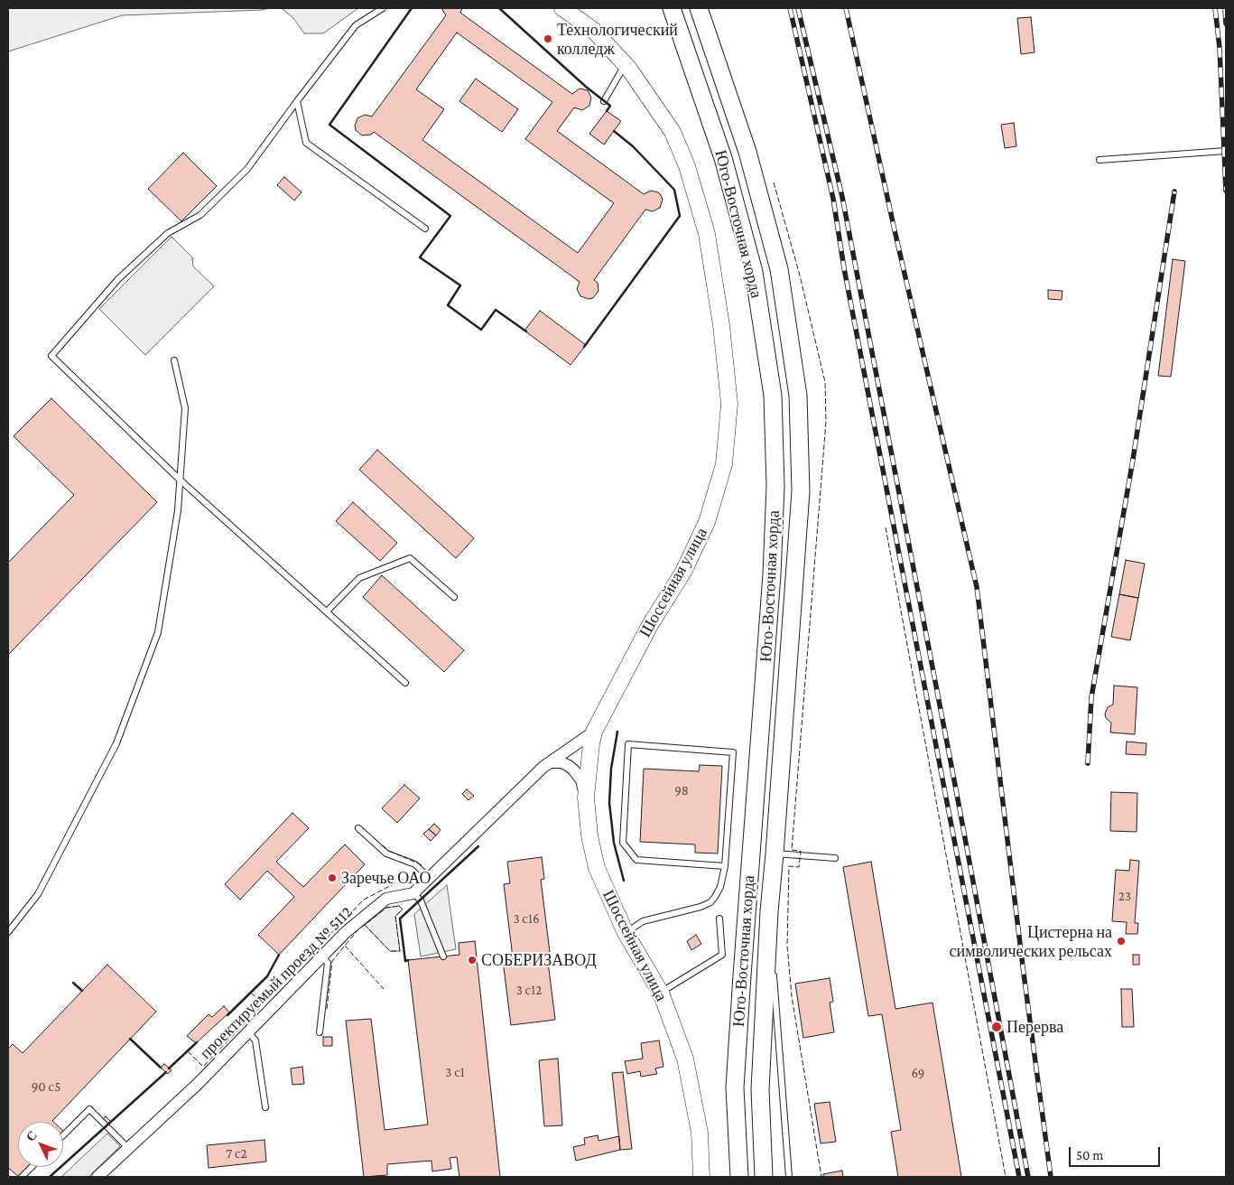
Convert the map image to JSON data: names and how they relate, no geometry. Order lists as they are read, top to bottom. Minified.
{"streets":{"main road":["Юго-Восточная хорда","Шоссейная улица"],"street":["проектируемый проезд № 5112"]},"places":["Технологический колледж","Заречье ОАО","Цистерна на символических рельсах","СОБЕРИЗАВОД","Перерва"],"house_numbers":["98","23","3 с16","3 с12","3 с1","69","90 с5","7 с2"],"scale_bar":"50 m","north":"top left"}
